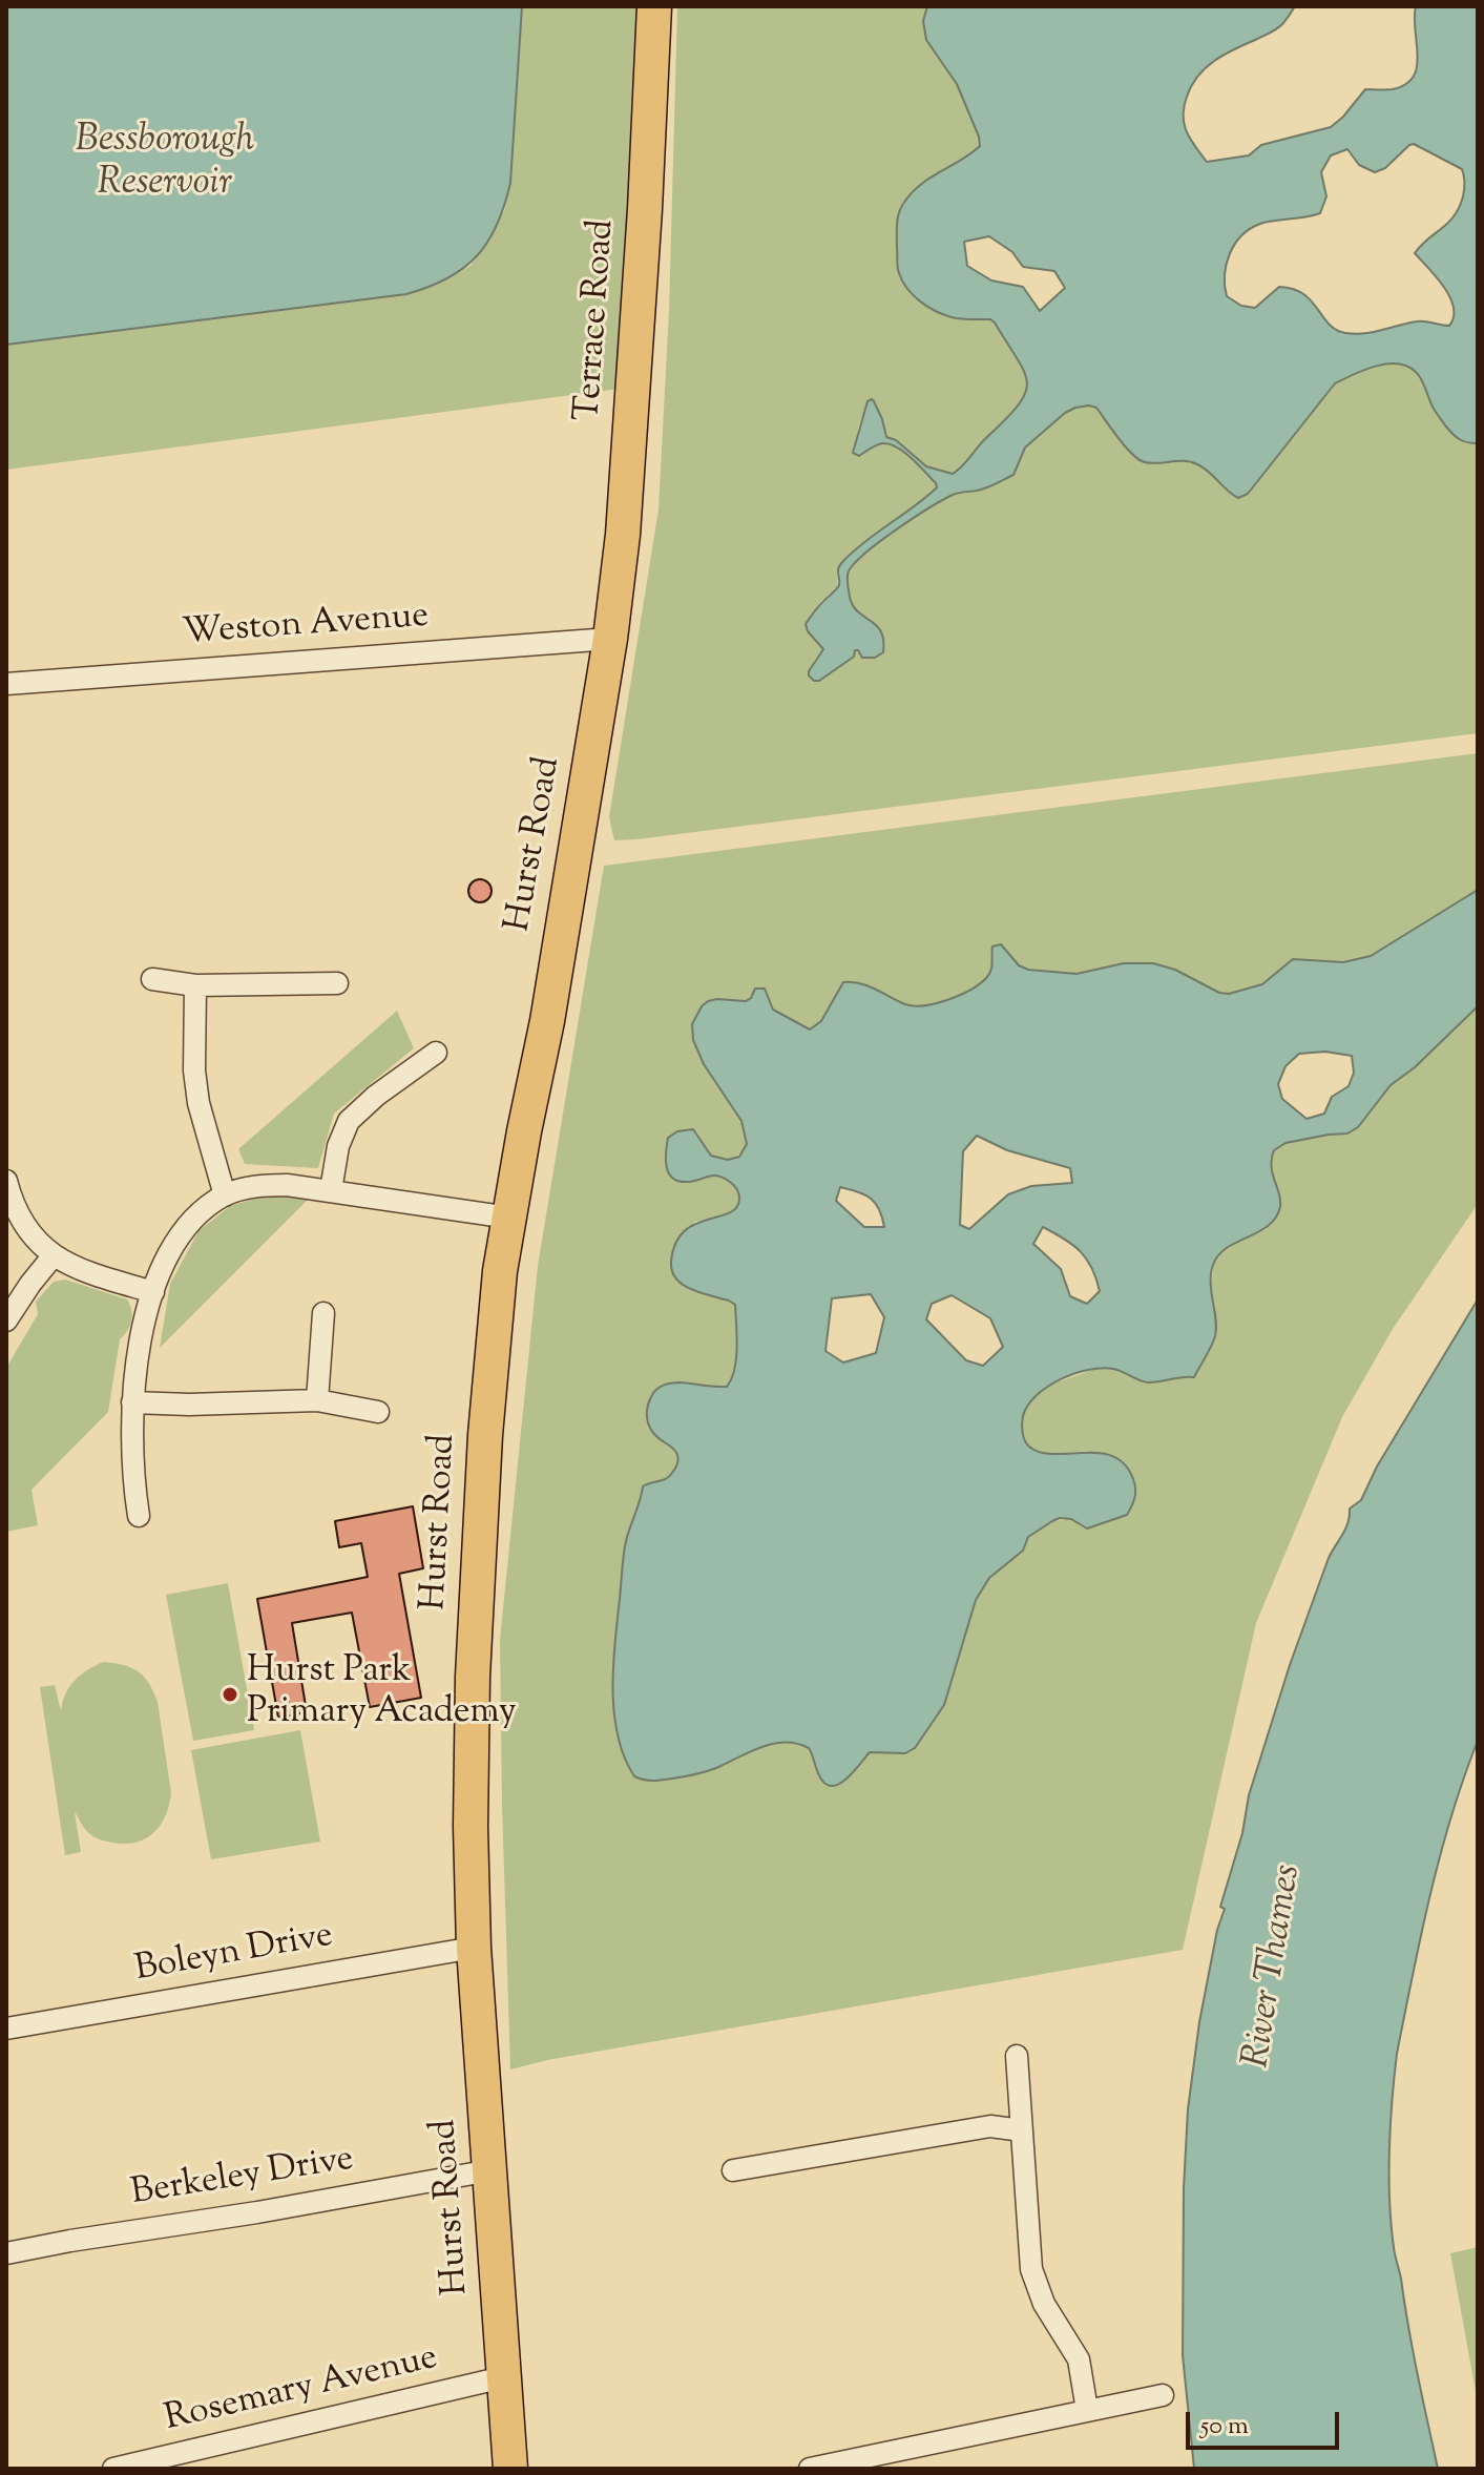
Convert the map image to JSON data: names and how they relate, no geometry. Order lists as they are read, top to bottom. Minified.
{"streets":{"main road":["Terrace Road","Hurst Road"],"street":["Weston Avenue","Boleyn Drive","Berkeley Drive","Rosemary Avenue"]},"crossings":[["Terrace Road","Weston Avenue"],["Terrace Road","Hurst Road"],["Weston Avenue","Hurst Road"],["Hurst Road","Boleyn Drive"],["Hurst Road","Berkeley Drive"],["Hurst Road","Rosemary Avenue"]],"water":["Bessborough Reservoir","River Thames"],"places":["Hurst Park Primary Academy"],"scale_bar":"50 m"}
